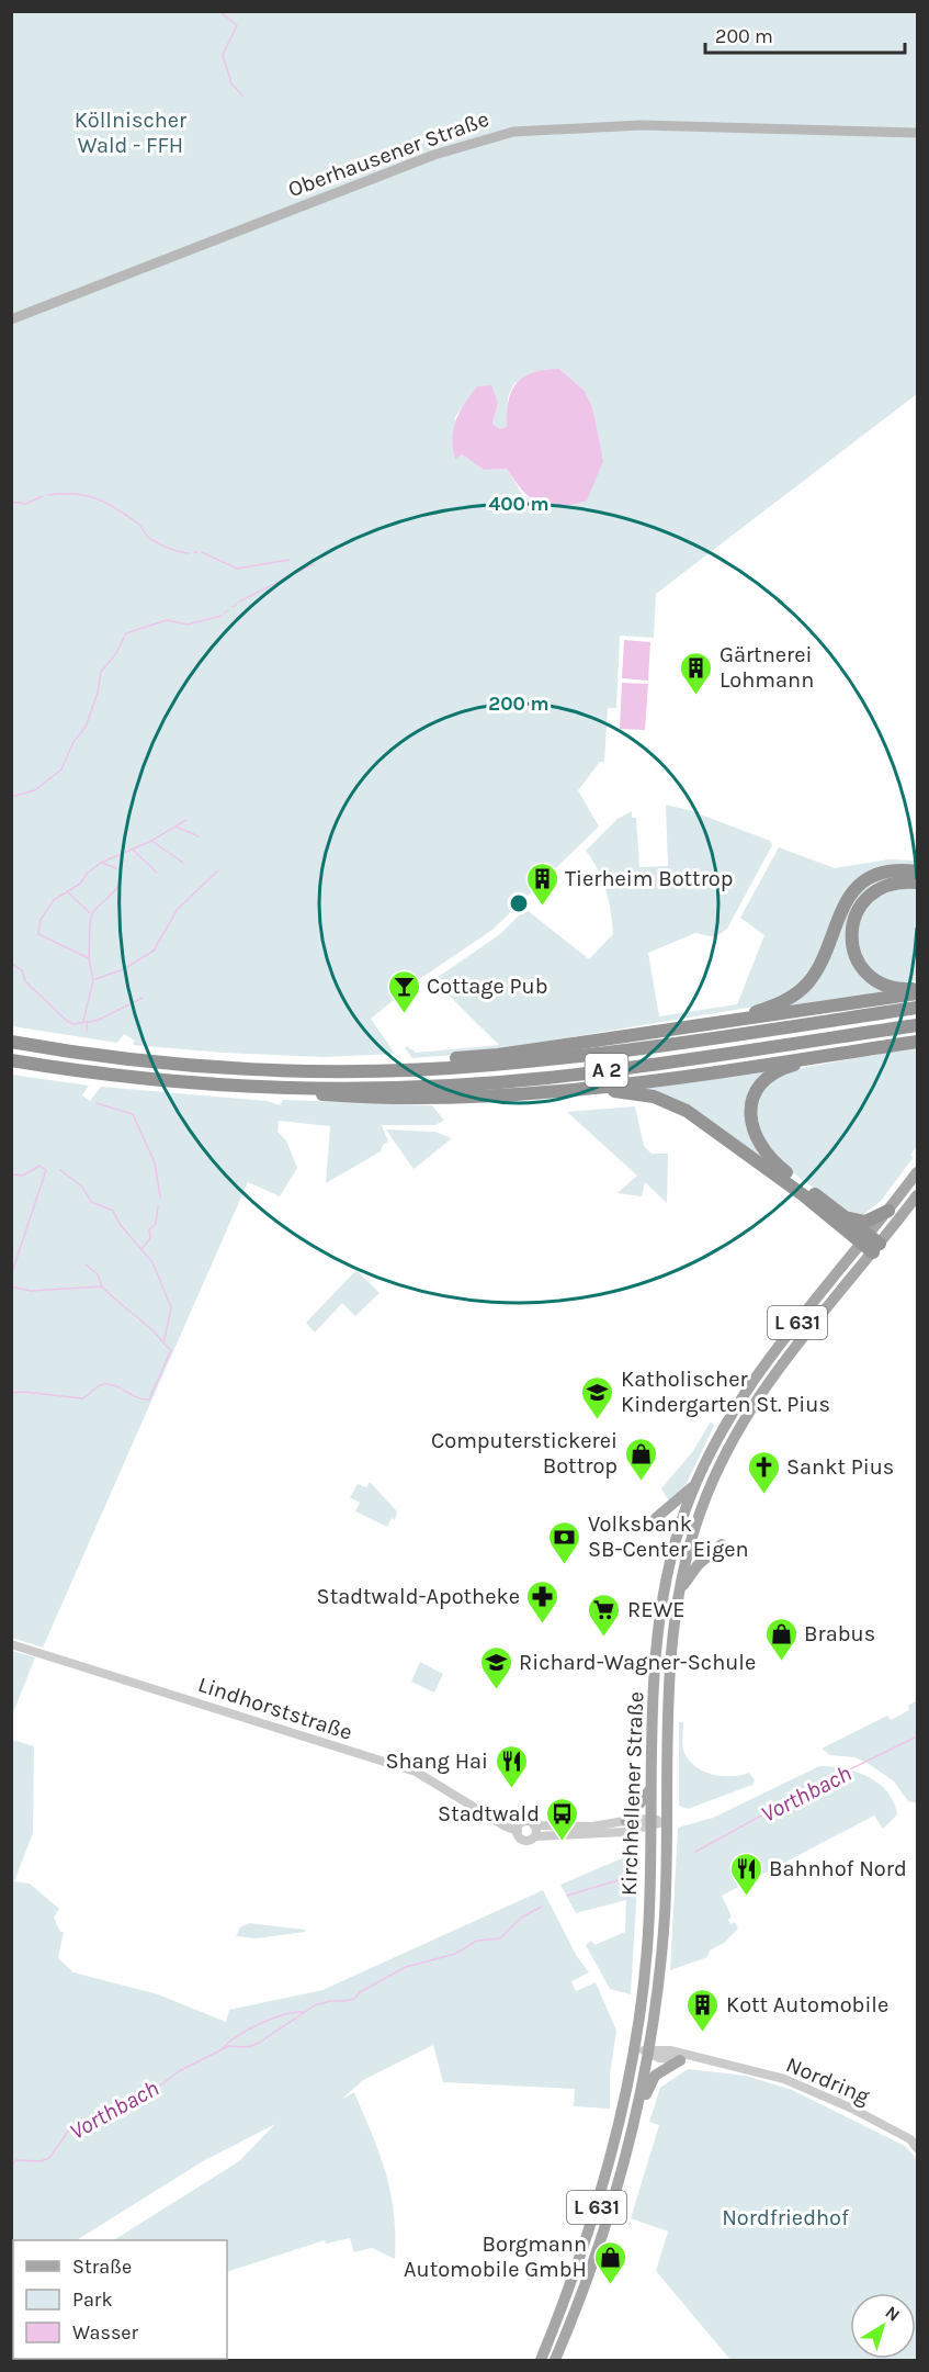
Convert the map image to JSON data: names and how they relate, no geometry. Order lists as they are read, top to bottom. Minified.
{"streets":{"highway":["A 2"],"main road":["Oberhausener Straße","L 631","Kirchhellener Straße"],"street":["Lindhorststraße","Nordring"]},"crossings":[["Kirchhellener Straße","Nordring"]],"water":["Vorthbach"],"parks":["Köllnischer Wald - FFH","Nordfriedhof"],"places":{"building":["Gärtnerei Lohmann","Tierheim Bottrop","Kott Automobile"],"bar":["Cottage Pub"],"school or university":["Katholischer Kindergarten St. Pius","Richard-Wagner-Schule"],"shop":["Computerstickerei Bottrop","Brabus","Borgmann Automobile GmbH"],"church":["Sankt Pius"],"bank":["Volksbank SB-Center Eigen"],"pharmacy":["Stadtwald-Apotheke"],"supermarket":["REWE"],"restaurant":["Shang Hai","Bahnhof Nord"],"bus stop":["Stadtwald"]},"legend":["Straße","Park","Wasser"],"scale_bar":"200 m","north":"top right","rings":["400 m","200 m"]}
